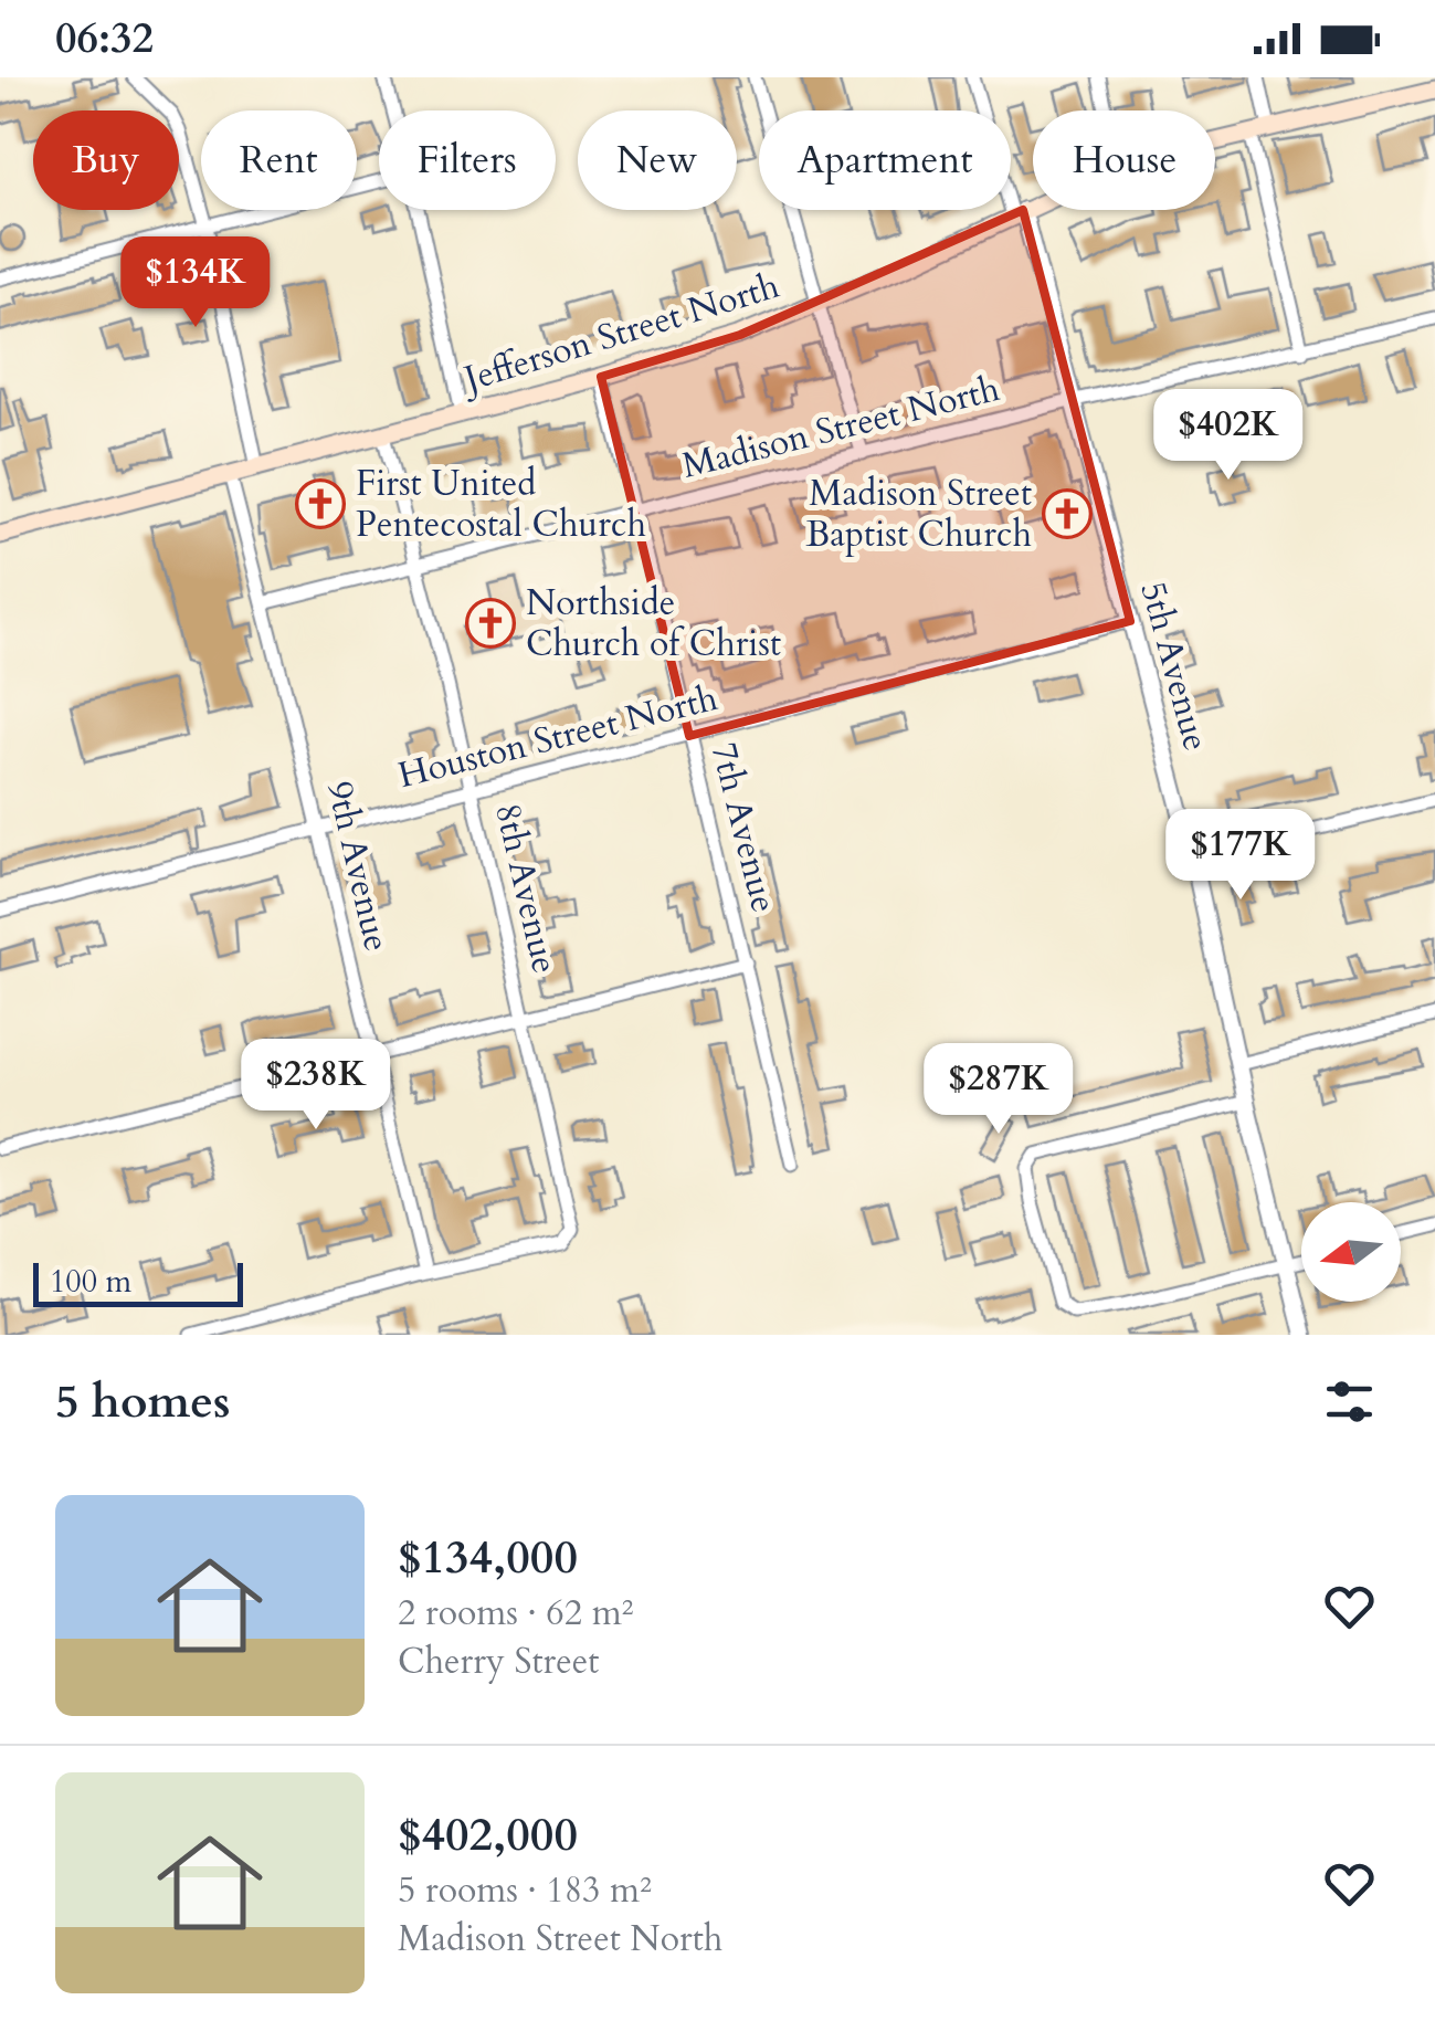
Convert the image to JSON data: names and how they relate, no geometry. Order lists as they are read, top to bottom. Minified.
{"streets":{"main road":["Jefferson Street North"],"street":["Madison Street North","5th Avenue","Houston Street North","7th Avenue","9th Avenue","8th Avenue"]},"crossings":[["Jefferson Street North","5th Avenue"],["Jefferson Street North","7th Avenue"],["Jefferson Street North","9th Avenue"],["Jefferson Street North","8th Avenue"],["Madison Street North","5th Avenue"],["Madison Street North","7th Avenue"],["Madison Street North","9th Avenue"],["Madison Street North","8th Avenue"],["5th Avenue","Houston Street North"],["Houston Street North","7th Avenue"],["Houston Street North","9th Avenue"],["Houston Street North","8th Avenue"],["9th Avenue","8th Avenue"]],"places":{"church":["First United Pentecostal Church","Madison Street Baptist Church","Northside Church of Christ"]},"scale_bar":"100 m","north":"left","page":{"status":"06:32","chip":["Buy","Rent","Filters","New","Apartment","House"],"price":["$134K","$402K","$177K","$238K","$287K"],"scale":"100 m","heading":"5 homes","list":[{"name":"$134,000","note":"2 rooms · 62 m² · Cherry Street"},{"name":"$402,000","note":"5 rooms · 183 m² · Madison Street North"}]}}
